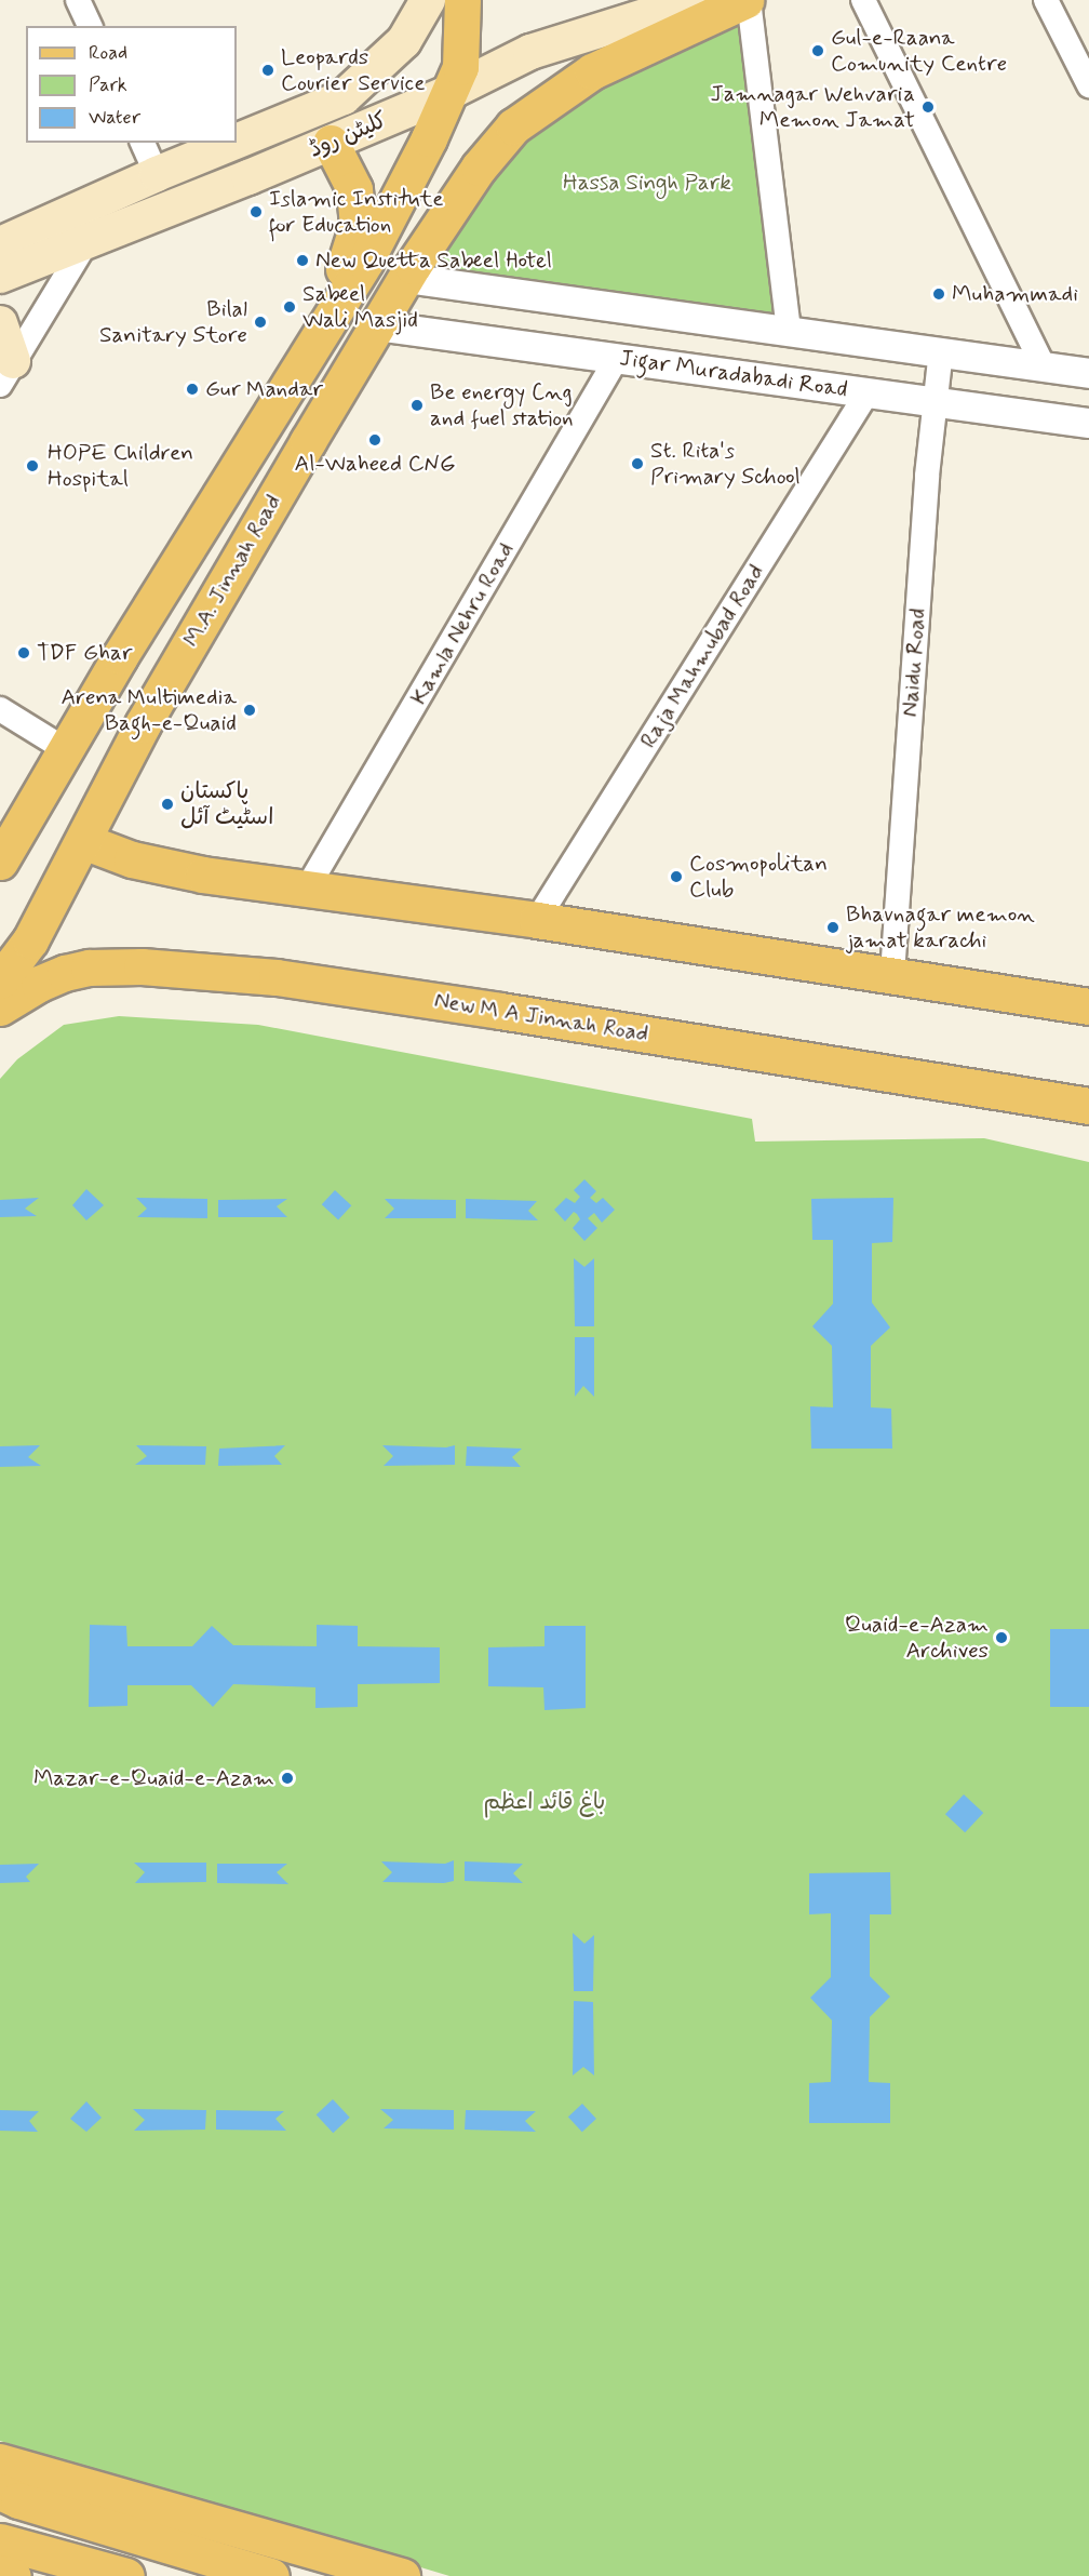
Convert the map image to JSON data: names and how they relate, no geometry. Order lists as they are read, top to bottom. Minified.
{"streets":{"main road":["کلیٹن روڈ","M.A. Jinnah Road","New M A Jinnah Road"],"street":["Jigar Muradabadi Road","Kamla Nehru Road","Raja Mahmubad Road","Naidu Road"]},"crossings":[["Jigar Muradabadi Road","M.A. Jinnah Road"],["Jigar Muradabadi Road","Kamla Nehru Road"],["Jigar Muradabadi Road","Raja Mahmubad Road"],["Jigar Muradabadi Road","Naidu Road"]],"parks":["Hassa Singh Park","باغ قائد اعظم"],"places":["Gul-e-Raana Comunity Centre","Leopards Courier Service","Jamnagar Wehvaria Memon Jamat","Islamic Institute for Education","New Quetta Sabeel Hotel","Muhammadi","Sabeel Wali Masjid","Bilal Sanitary Store","Gur Mandar","Be energy Cng and fuel station","Al-Waheed CNG","St. Rita's Primary School","HOPE Children Hospital","TDF Ghar","Arena Multimedia Bagh-e-Quaid","پاکستان اسٹیٹ آئل","Cosmopolitan Club","Bhavnagar memon jamat karachi","Quaid-e-Azam Archives","Mazar-e-Quaid-e-Azam"],"legend":["Road","Park","Water"]}
